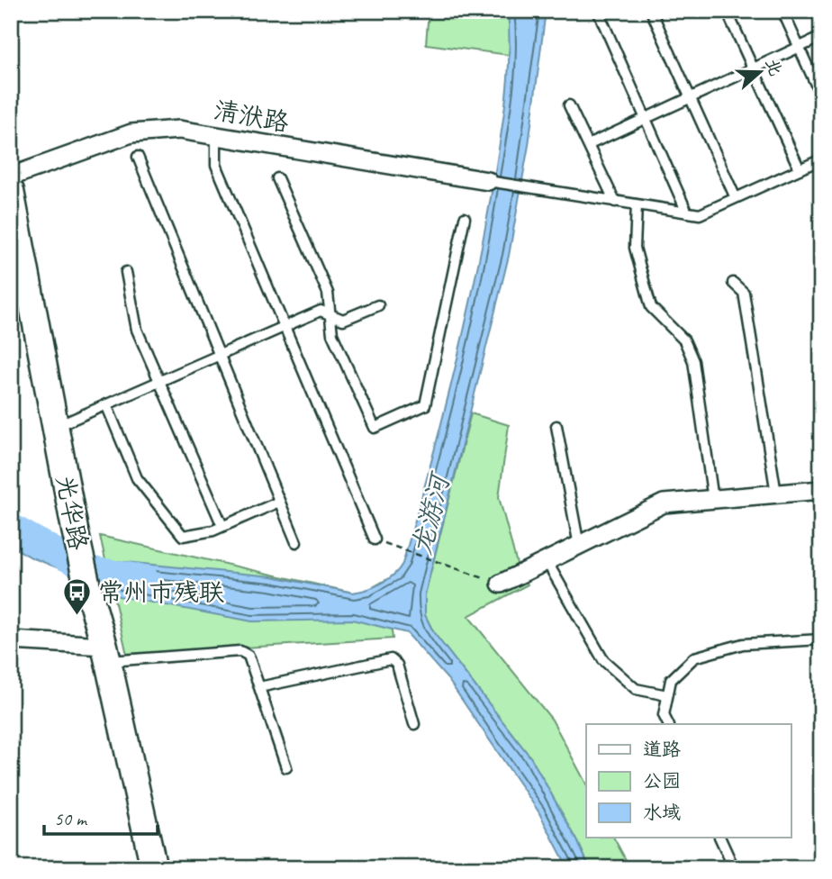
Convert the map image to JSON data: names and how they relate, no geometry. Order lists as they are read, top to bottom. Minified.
{"streets":{"main road":["光华路"],"street":["清洑路"]},"water":["龙游河"],"places":{"bus stop":["常州市残联"]},"legend":["道路","公园","水域"],"scale_bar":"50 m","north":"right"}
